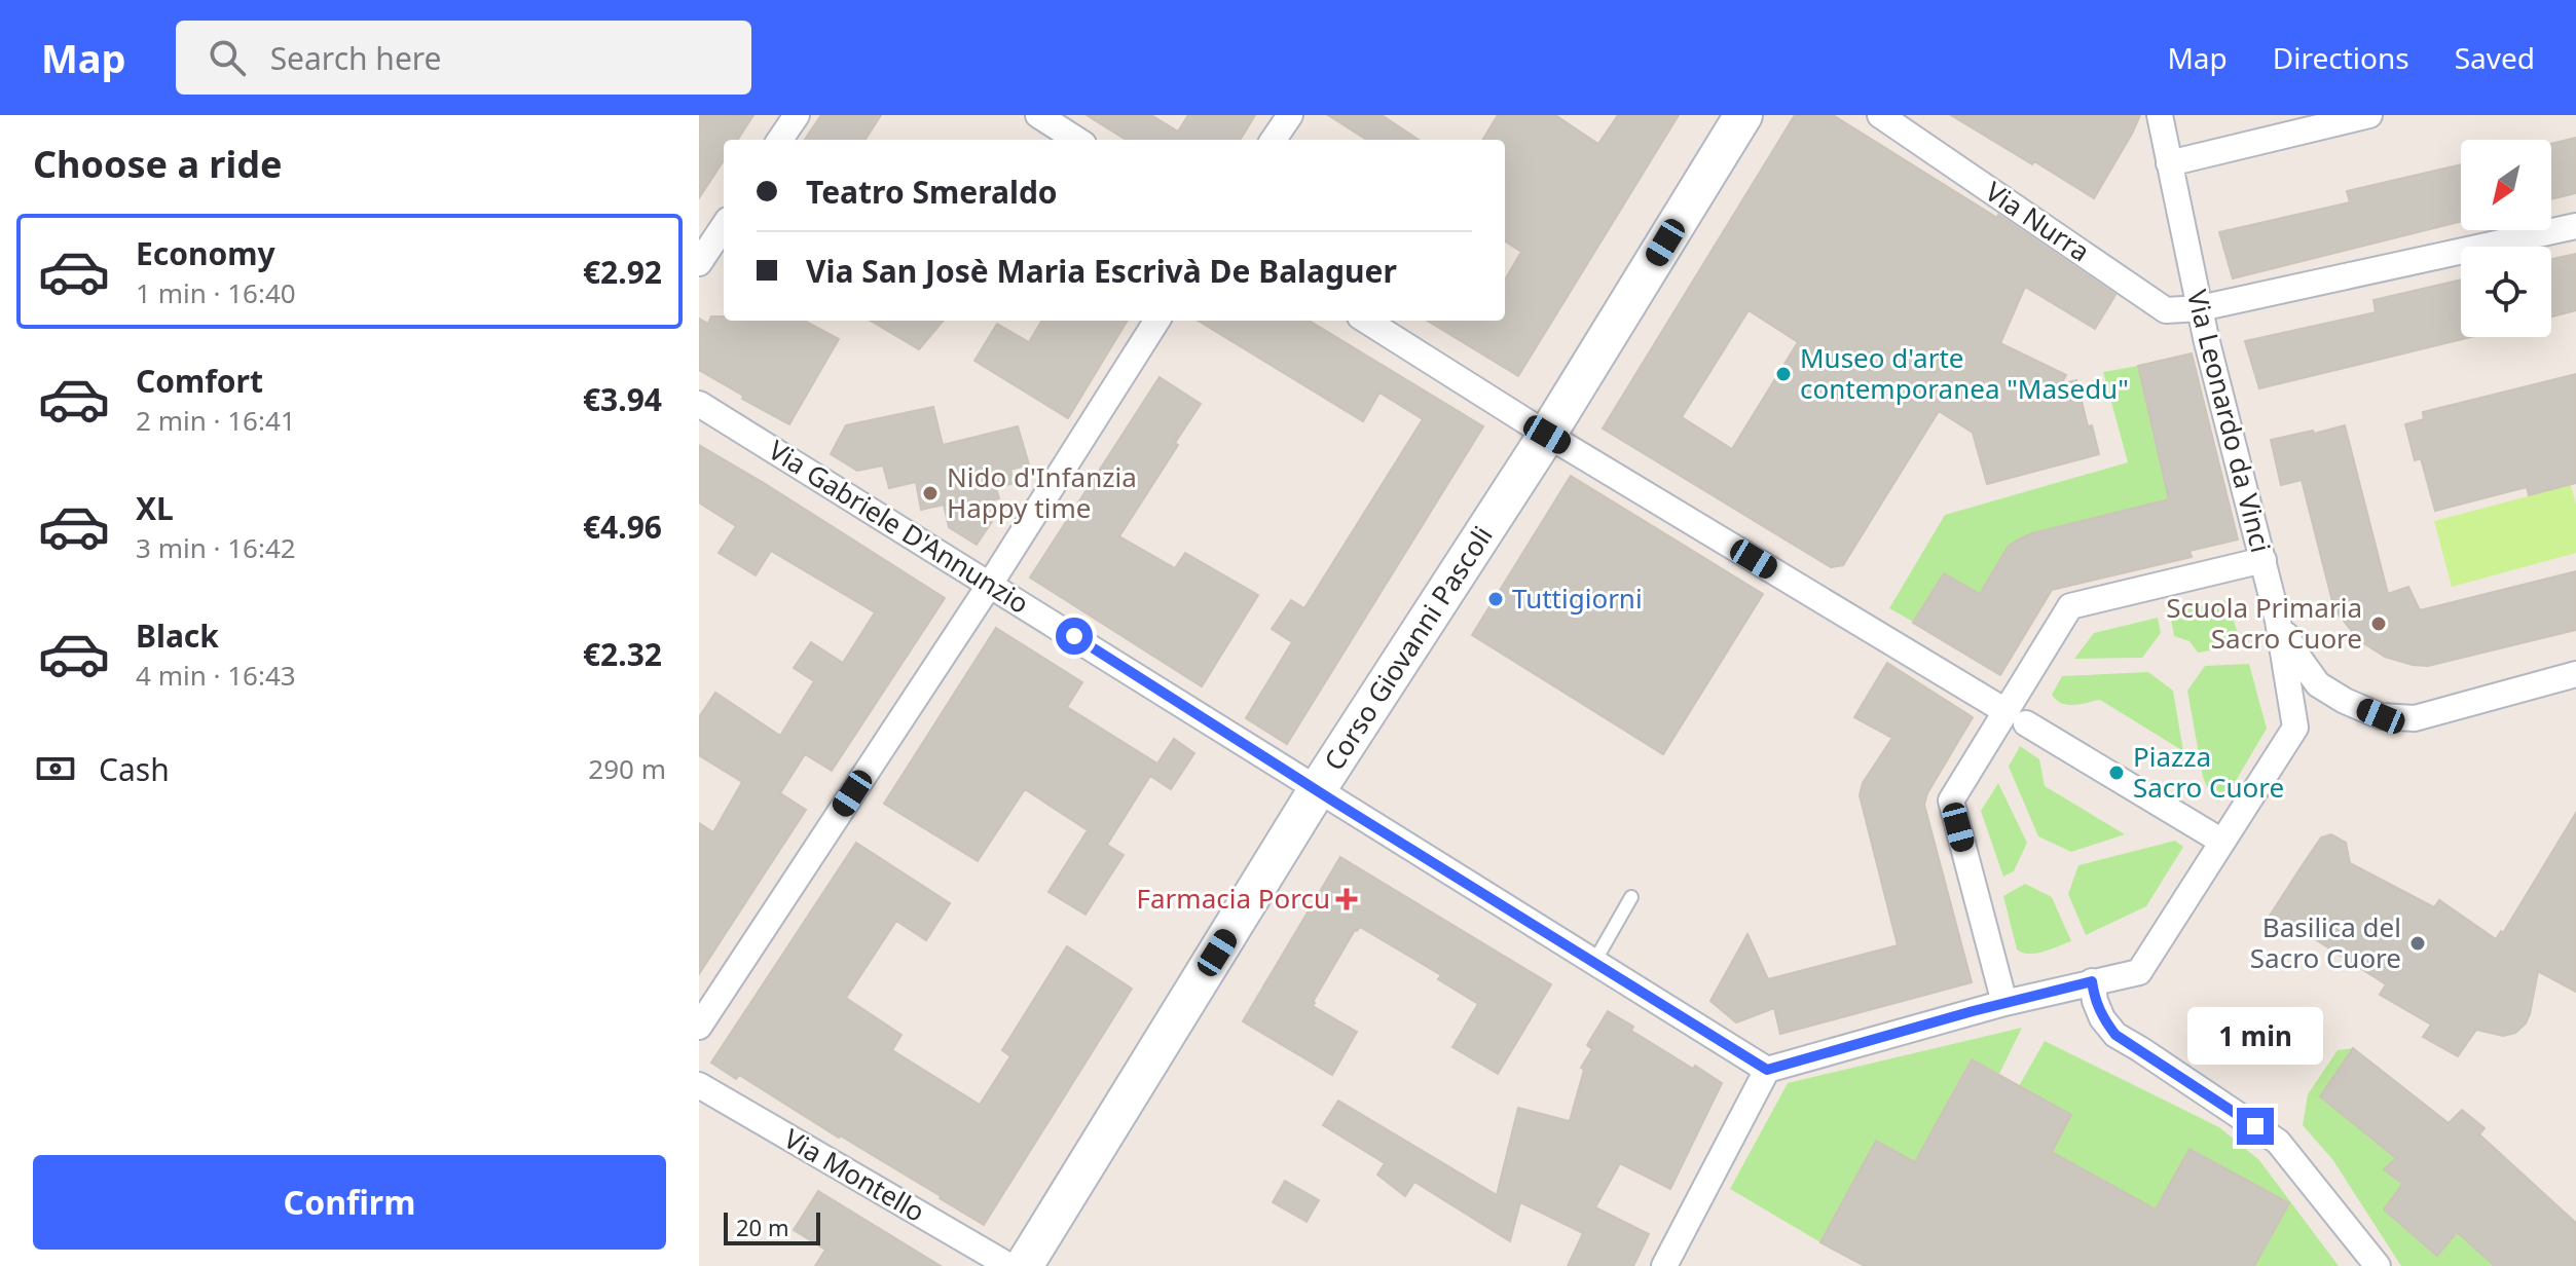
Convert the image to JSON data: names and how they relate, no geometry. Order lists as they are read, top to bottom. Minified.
{"streets":{"main road":["Corso Giovanni Pascoli"],"street":["Via Nurra","Via Leonardo da Vinci","Via Gabriele D'Annunzio","Via Montello"]},"crossings":[["Via Nurra","Via Leonardo da Vinci"],["Via Gabriele D'Annunzio","Corso Giovanni Pascoli"]],"places":{"other":["Museo d'arte contemporanea \"Masedu\"","Nido d'Infanzia Happy time","Tuttigiorni","Scuola Primaria Sacro Cuore","Piazza Sacro Cuore","Basilica del Sacro Cuore"],"health":["Farmacia Porcu"]},"scale_bar":"20 m","north":"bottom left","page":{"header":"Map","search":"Search here","nav":["Map","Directions","Saved"],"heading":"Choose a ride","banner":["Teatro Smeraldo","Via San Josè Maria Escrivà De Balaguer"],"list":[{"name":"Economy","note":"1 min · 16:40","value":"€2.92"},{"name":"Comfort","note":"2 min · 16:41","value":"€3.94"},{"name":"XL","note":"3 min · 16:42","value":"€4.96"},{"name":"Black","note":"4 min · 16:43","value":"€2.32"}],"pay":["Cash","290 m"],"bubble":"1 min","buttons":"Confirm","scale":"20 m"}}
